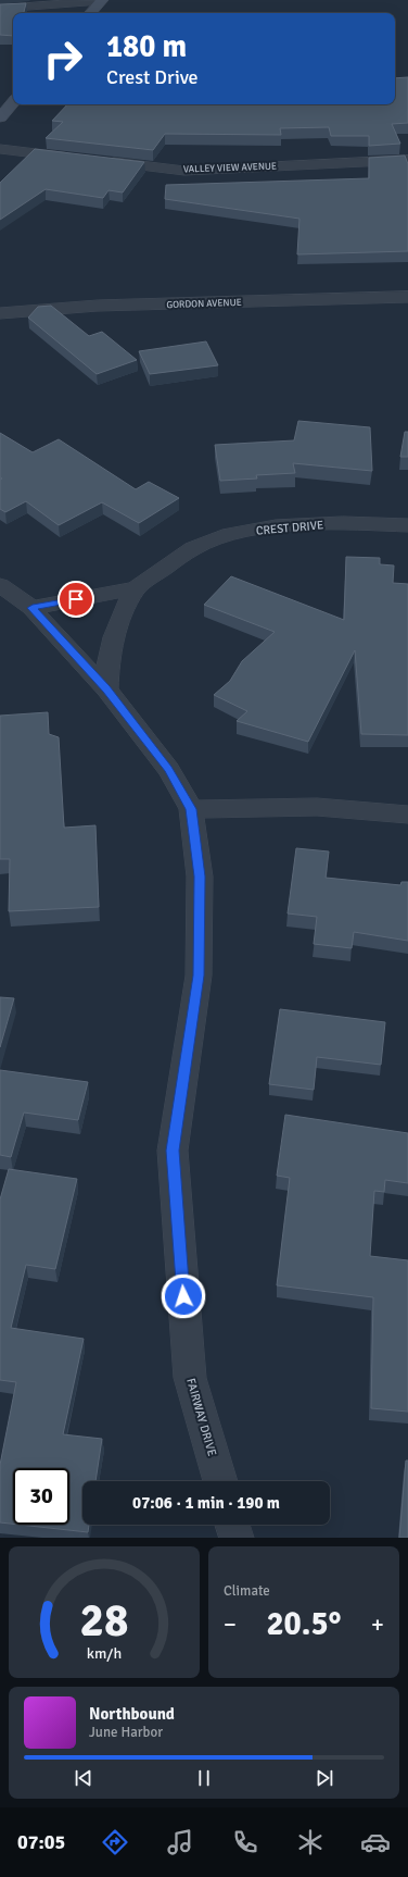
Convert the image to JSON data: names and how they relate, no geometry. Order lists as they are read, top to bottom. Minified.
{"streets":{"street":["VALLEY VIEW AVENUE","GORDON AVENUE","CREST DRIVE","FAIRWAY DRIVE"]},"crossings":[["CREST DRIVE","FAIRWAY DRIVE"]],"page":{"turn":["180 m","Crest Drive"],"limit":"30","trip":"07:06 · 1 min · 190 m","tile":"Climate","heat":["−","20.5°","+"],"song":["Northbound","June Harbor"],"tabs":"07:05","gauge":["28","km/h"]}}
